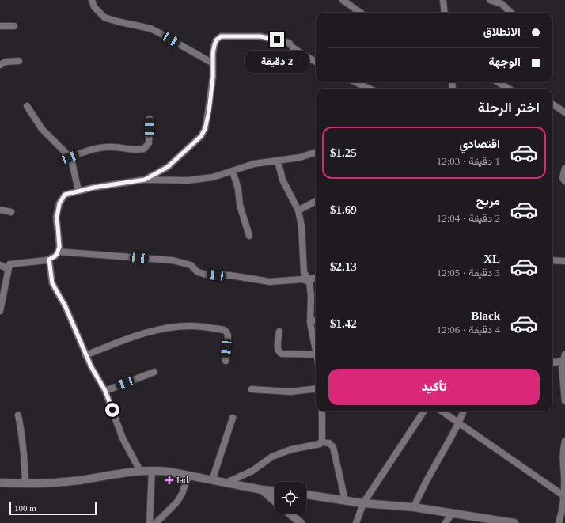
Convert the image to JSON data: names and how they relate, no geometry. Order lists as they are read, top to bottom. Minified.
{"places":{"health":["Jad"]},"scale_bar":"100 m","page":{"banner":["الانطلاق","الوجهة"],"bubble":"2 دقيقة","heading":"اختر الرحلة","list":[{"name":"اقتصادي","note":"1 دقيقة · 12:03","value":"$1.25"},{"name":"مريح","note":"2 دقيقة · 12:04","value":"$1.69"},{"name":"XL","note":"3 دقيقة · 12:05","value":"$2.13"},{"name":"Black","note":"4 دقيقة · 12:06","value":"$1.42"}],"buttons":"تأكيد","scale":"100 m"}}
